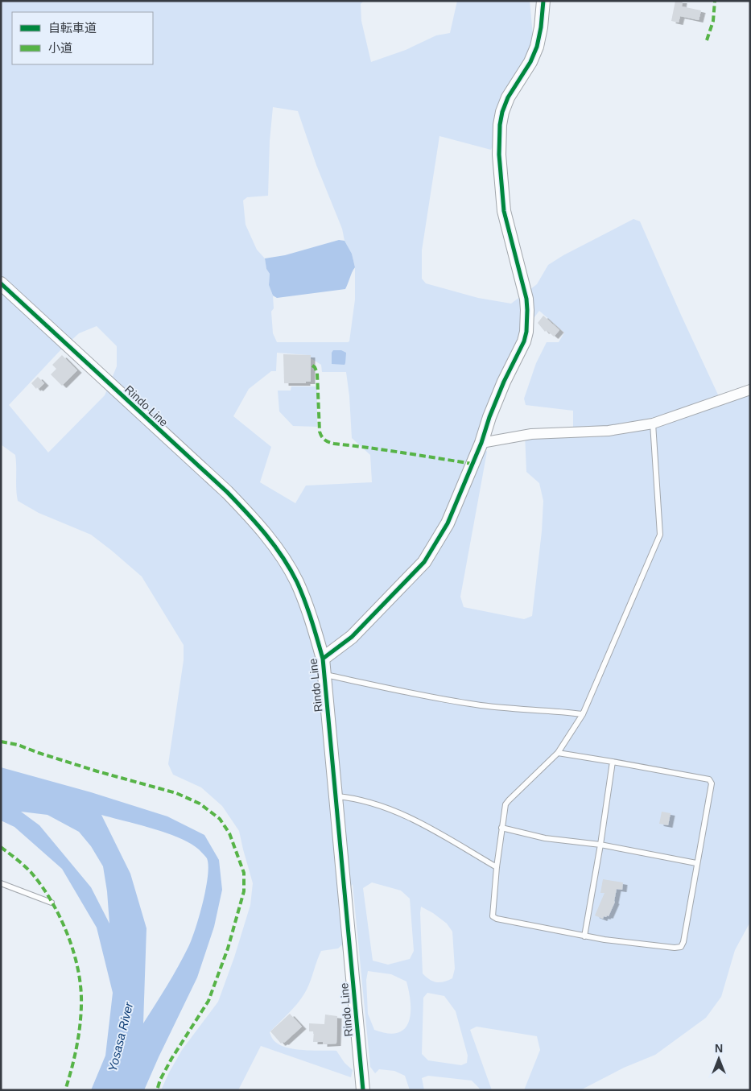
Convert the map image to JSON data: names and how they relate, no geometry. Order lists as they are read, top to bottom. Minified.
{"streets":{"street":["Rindo Line"]},"water":["Yosasa River"],"legend":["自転車道","小道"],"north":"top"}
